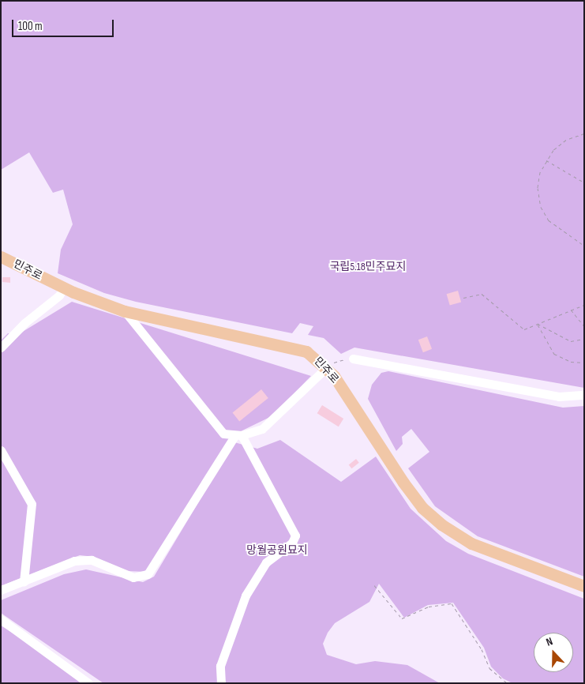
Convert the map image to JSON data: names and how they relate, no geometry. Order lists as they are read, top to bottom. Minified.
{"streets":{"main road":["민주로"]},"parks":["국립5.18민주묘지","망월공원묘지"],"scale_bar":"100 m","north":"top"}
